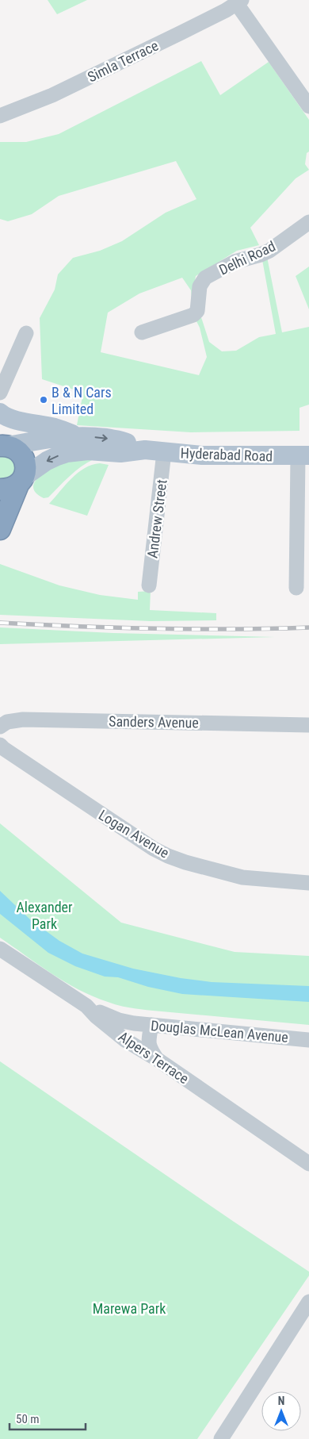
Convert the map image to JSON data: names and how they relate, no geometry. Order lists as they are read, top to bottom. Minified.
{"streets":{"main road":["Hyderabad Road"],"street":["Simla Terrace","Delhi Road","Andrew Street","Sanders Avenue","Logan Avenue","Douglas McLean Avenue","Alpers Terrace"]},"crossings":[["Hyderabad Road","Andrew Street"],["Douglas McLean Avenue","Alpers Terrace"]],"parks":["Alexander Park","Marewa Park"],"places":["B & N Cars Limited"],"scale_bar":"50 m","north":"top"}
